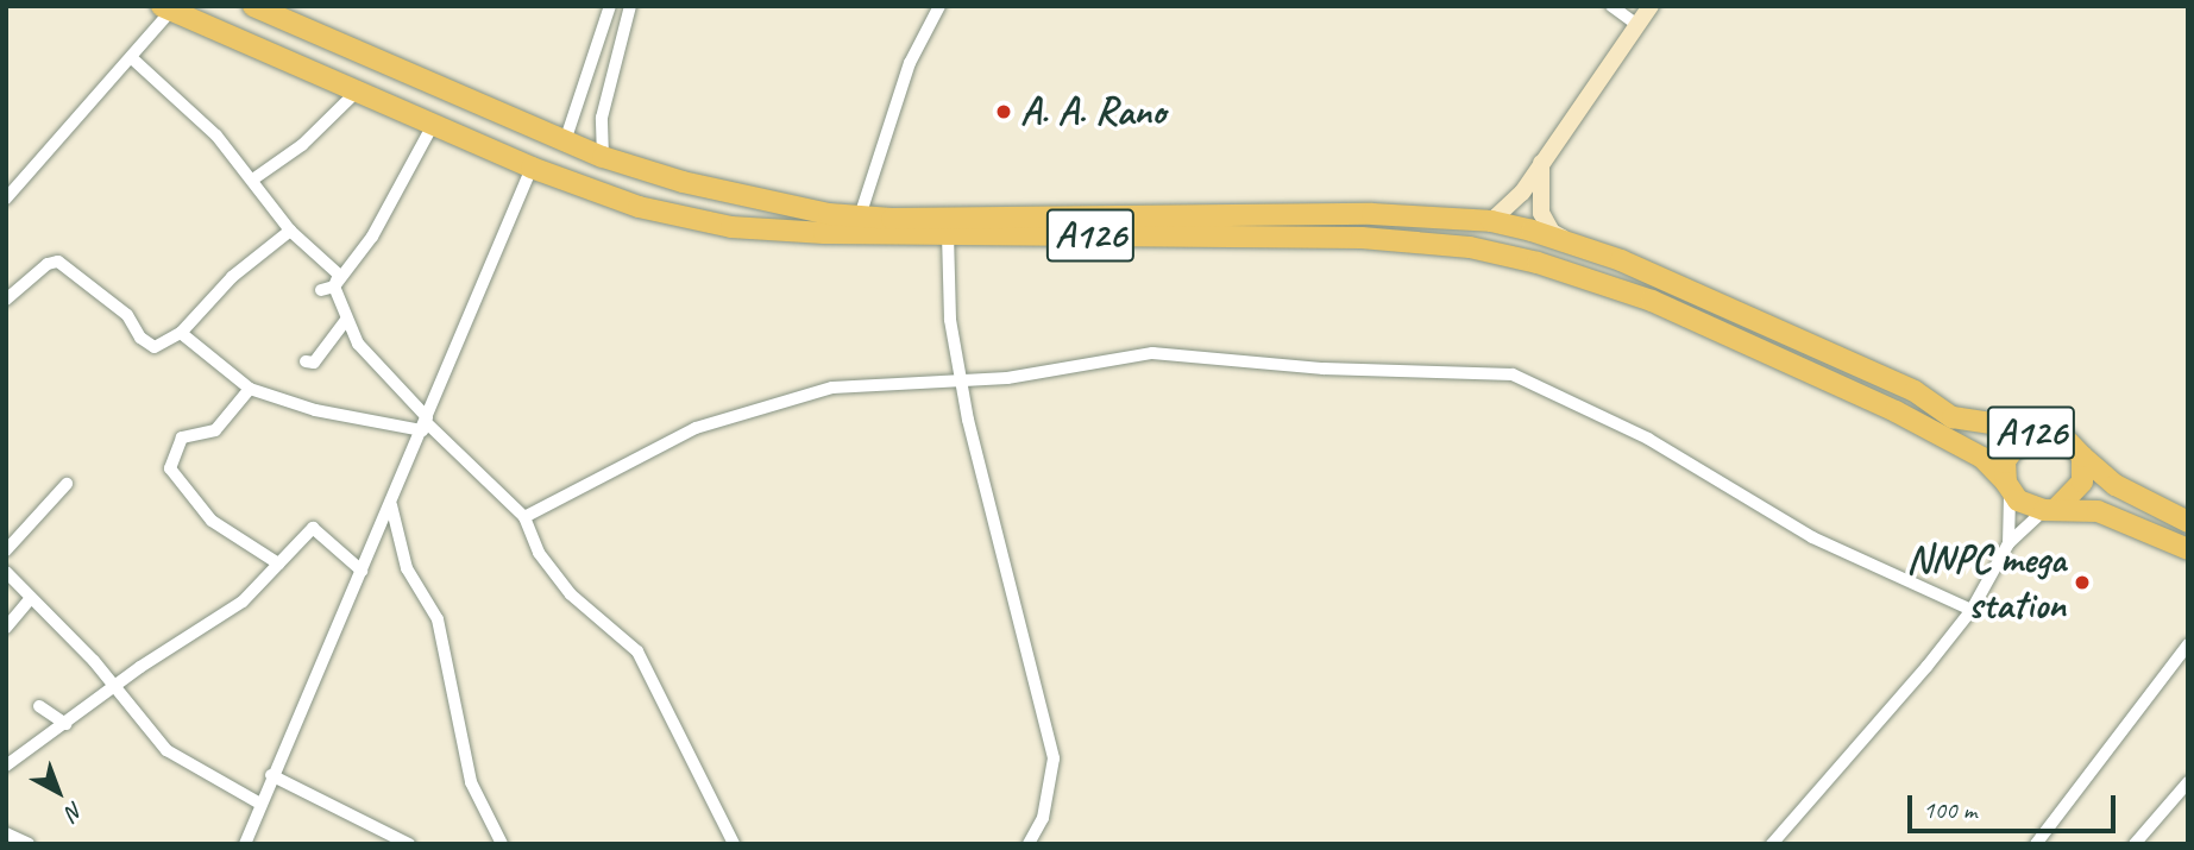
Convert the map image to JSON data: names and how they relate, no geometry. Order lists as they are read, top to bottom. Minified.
{"streets":{"highway":["A126"]},"places":["A. A. Rano","NNPC mega station"],"scale_bar":"100 m","north":"bottom right"}
